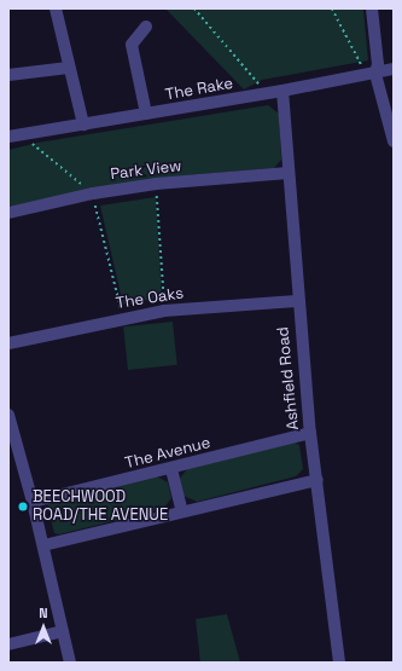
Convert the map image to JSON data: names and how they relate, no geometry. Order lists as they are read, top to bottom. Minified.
{"streets":{"street":["The Rake","Park View","The Oaks","Ashfield Road","The Avenue"]},"crossings":[["The Rake","Ashfield Road"],["Park View","Ashfield Road"],["The Oaks","Ashfield Road"],["Ashfield Road","The Avenue"]],"places":["BEECHWOOD ROAD/THE AVENUE"],"north":"top"}
